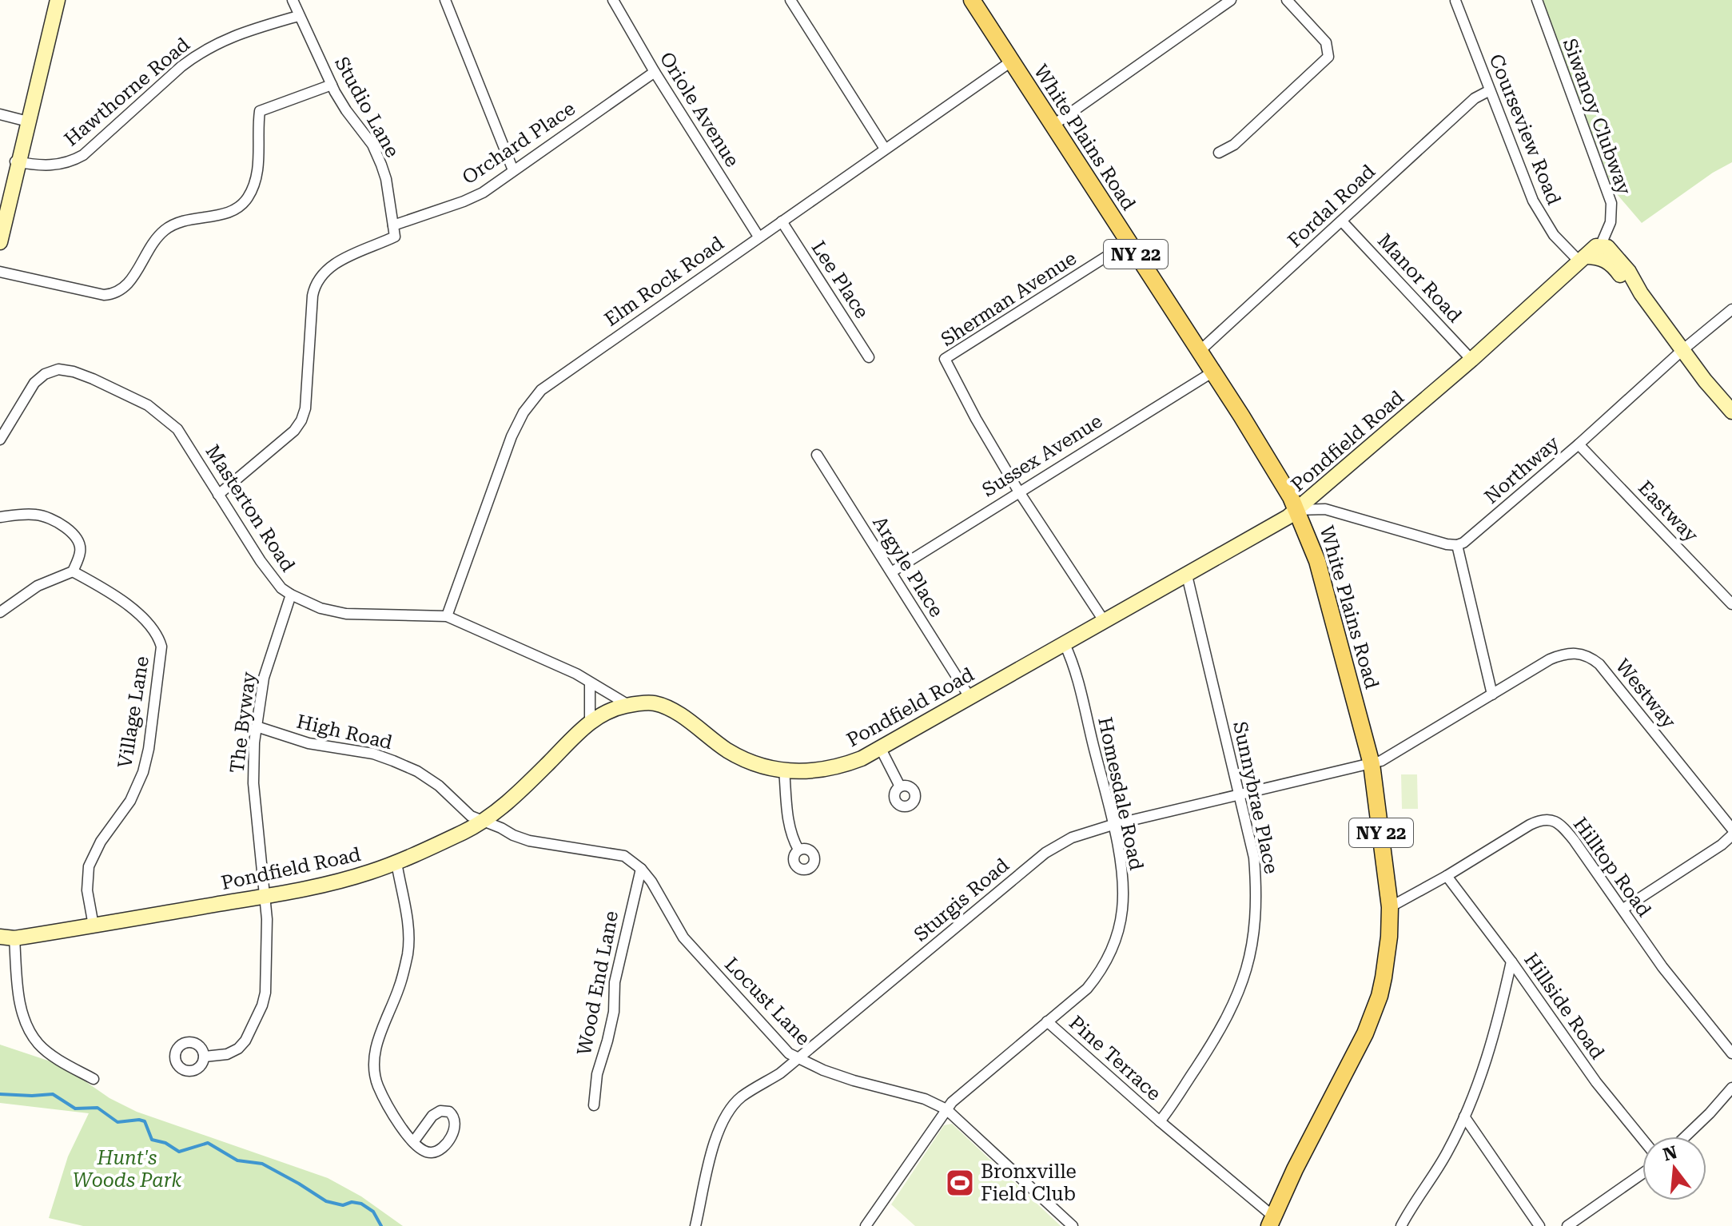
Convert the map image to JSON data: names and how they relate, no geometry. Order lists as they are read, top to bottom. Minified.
{"streets":{"main road":["White Plains Road","NY 22"],"street":["Hawthorne Road","Studio Lane","Oriole Avenue","Siwanoy Clubway","Courseview Road","Orchard Place","Fordal Road","Manor Road","Lee Place","Elm Rock Road","Sherman Avenue","Pondfield Road","Sussex Avenue","Northway","Masterton Road","Eastway","Argyle Place","Westway","Village Lane","The Byway","High Road","Homesdale Road","Sunnybrae Place","Hilltop Road","Sturgis Road","Wood End Lane","Locust Lane","Hillside Road","Pine Terrace"]},"crossings":[["Hawthorne Road","Studio Lane"],["Studio Lane","Orchard Place"],["Studio Lane","Masterton Road"],["Oriole Avenue","Orchard Place"],["Oriole Avenue","Elm Rock Road"],["Siwanoy Clubway","Pondfield Road"],["Courseview Road","Fordal Road"],["Courseview Road","Pondfield Road"],["White Plains Road","Fordal Road"],["White Plains Road","Elm Rock Road"],["White Plains Road","Sherman Avenue"],["White Plains Road","Pondfield Road"],["White Plains Road","Sussex Avenue"],["White Plains Road","Westway"],["White Plains Road","Hilltop Road"],["White Plains Road","Sturgis Road"],["White Plains Road","Pine Terrace"],["Fordal Road","Manor Road"],["Manor Road","Pondfield Road"],["Lee Place","Elm Rock Road"],["Elm Rock Road","Masterton Road"],["Sherman Avenue","Sussex Avenue"],["Pondfield Road","Masterton Road"],["Pondfield Road","Argyle Place"],["Pondfield Road","Village Lane"],["Pondfield Road","The Byway"],["Pondfield Road","High Road"],["Pondfield Road","Homesdale Road"],["Pondfield Road","Sunnybrae Place"],["Pondfield Road","Locust Lane"],["Sussex Avenue","Argyle Place"],["Northway","Eastway"],["Masterton Road","The Byway"],["Westway","Sturgis Road"],["The Byway","High Road"],["High Road","Locust Lane"],["Homesdale Road","Sturgis Road"],["Homesdale Road","Locust Lane"],["Homesdale Road","Pine Terrace"],["Sunnybrae Place","Sturgis Road"],["Sunnybrae Place","Pine Terrace"],["Hilltop Road","Hillside Road"],["Sturgis Road","Locust Lane"],["Wood End Lane","Locust Lane"]],"parks":["Hunt's Woods Park"],"places":{"sports":["Bronxville Field Club"]},"north":"top"}
